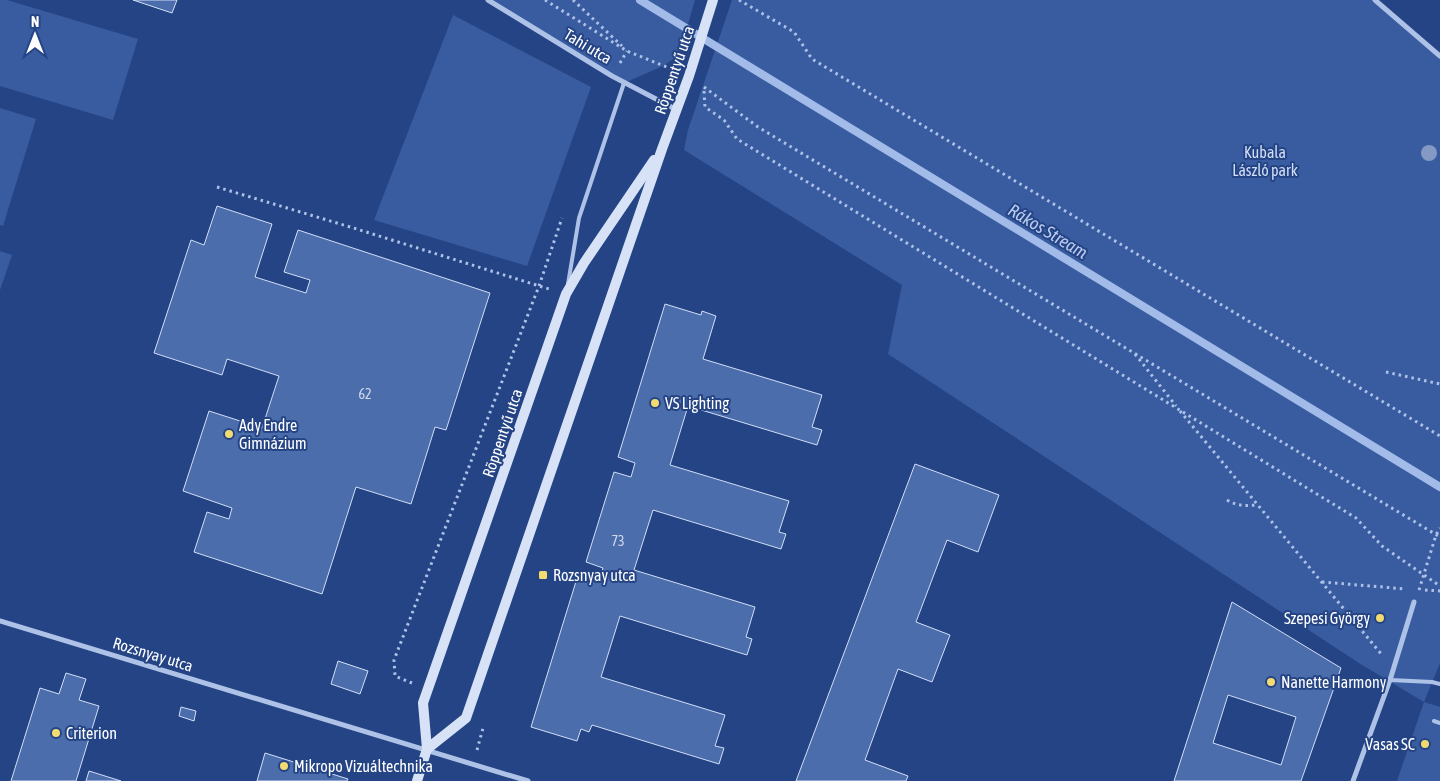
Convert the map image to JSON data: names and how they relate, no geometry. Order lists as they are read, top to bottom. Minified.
{"streets":{"street":["Tahi utca","Röppentyű utca","Rozsnyay utca"]},"crossings":[["Tahi utca","Röppentyű utca"],["Röppentyű utca","Rozsnyay utca"]],"water":["Rákos Stream"],"parks":["Kubala László park"],"places":{"other":["VS Lighting","Ady Endre Gimnázium","Szepesi György","Nanette Harmony","Criterion","Vasas SC","Mikropo Vizuáltechnika"],"transit":["Rozsnyay utca"]},"house_numbers":["62","73"],"north":"top"}
